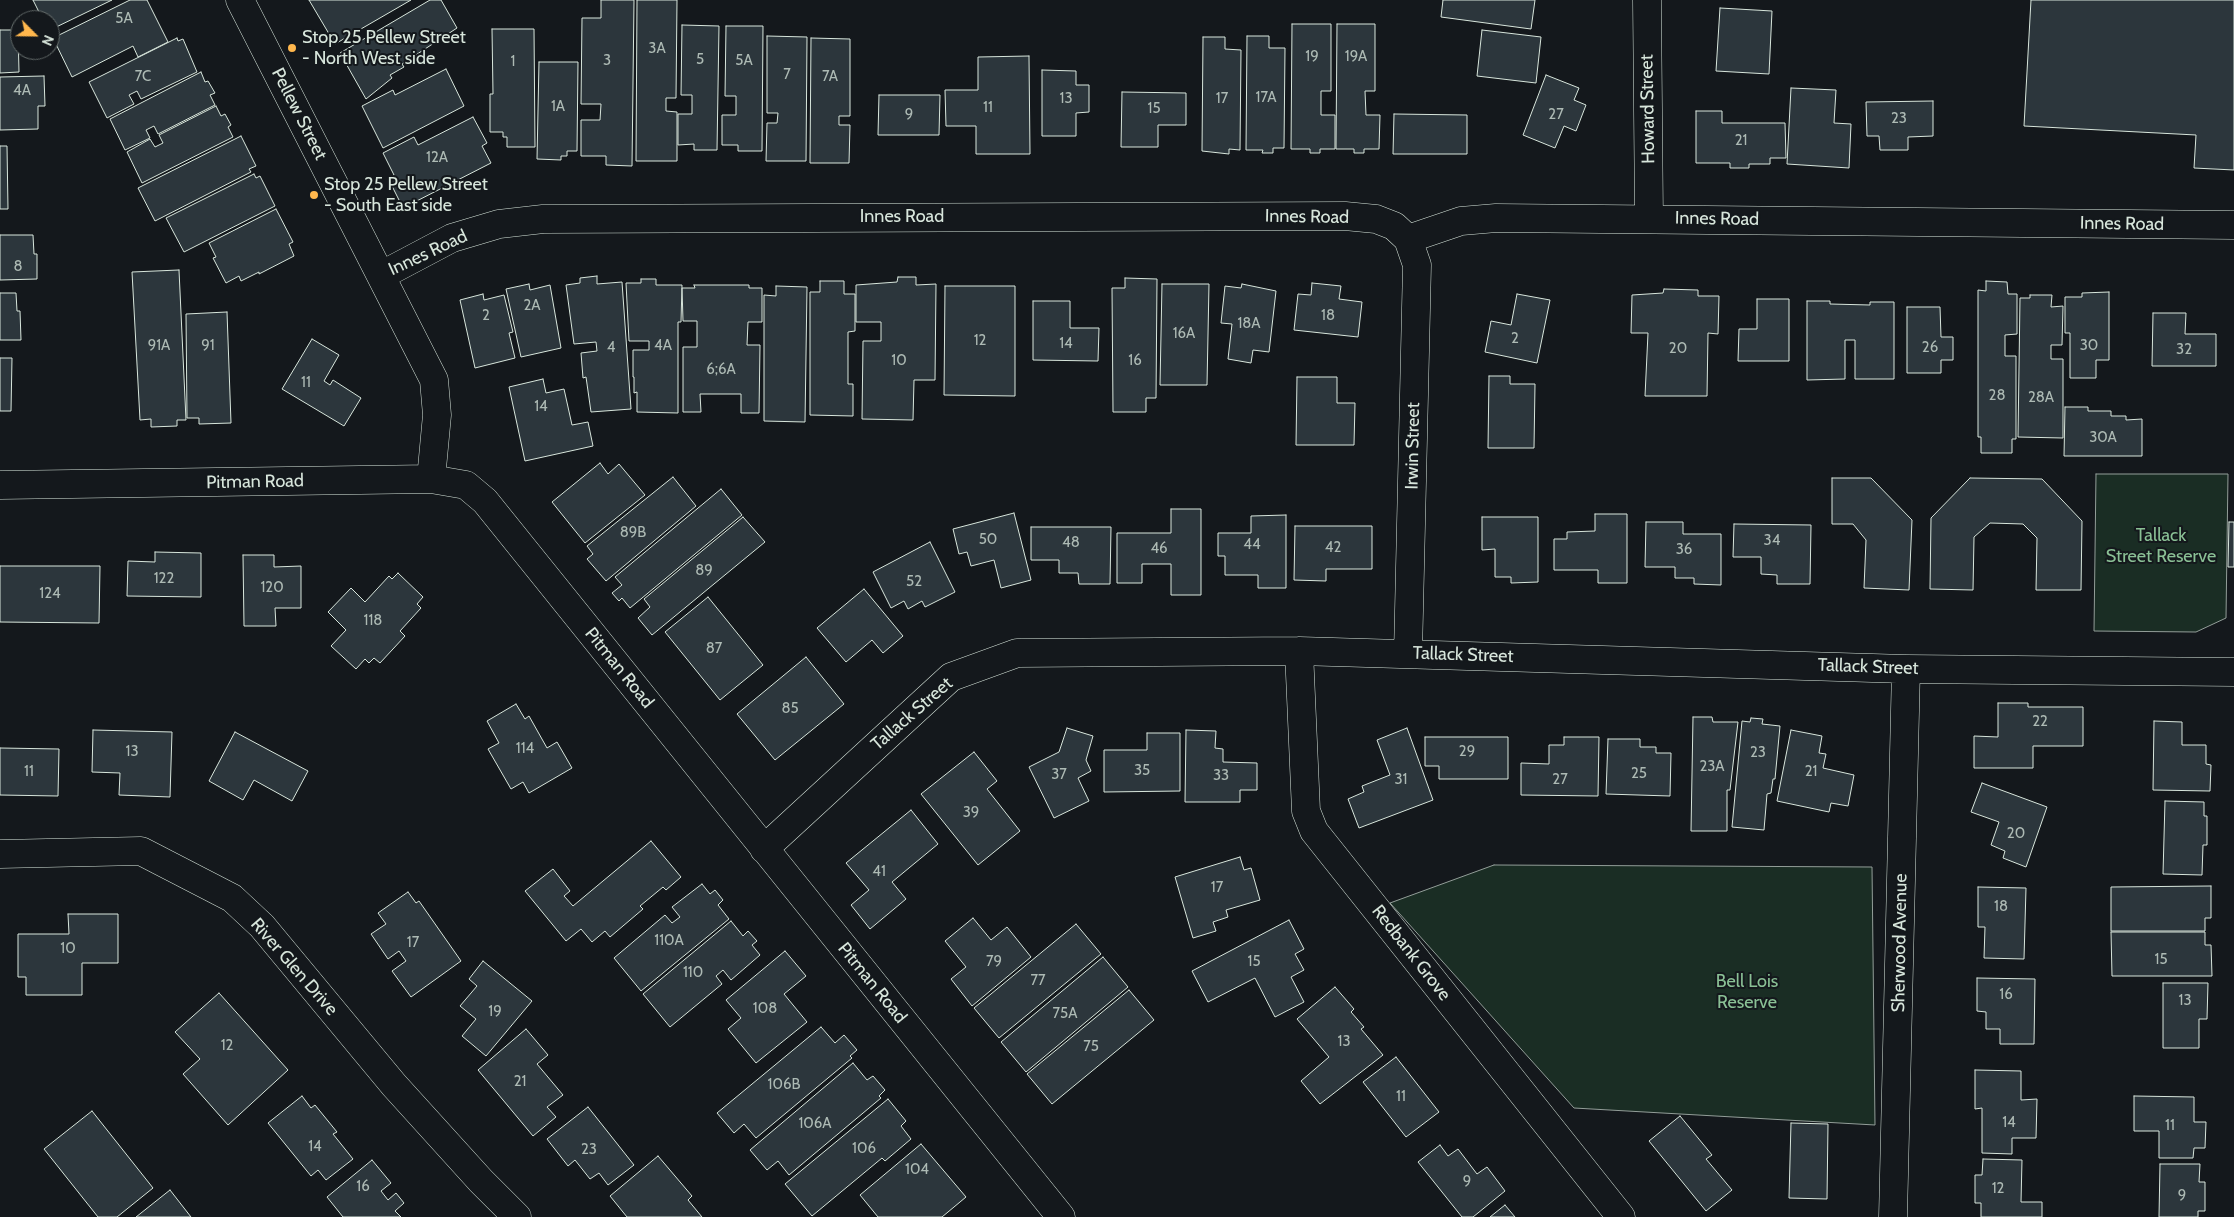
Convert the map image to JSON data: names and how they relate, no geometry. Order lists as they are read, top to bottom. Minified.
{"streets":{"street":["Howard Street","Pellew Street","Innes Road","Irwin Street","Pitman Road","Tallack Street","Sherwood Avenue","Redbank Grove","River Glen Drive"]},"crossings":[["Howard Street","Innes Road"],["Pellew Street","Innes Road"],["Pellew Street","Pitman Road"],["Innes Road","Irwin Street"],["Irwin Street","Tallack Street"],["Pitman Road","Tallack Street"],["Tallack Street","Sherwood Avenue"],["Tallack Street","Redbank Grove"]],"parks":["Tallack Street Reserve","Bell Lois Reserve"],"places":["Stop 25 Pellew Street - North West side","Stop 25 Pellew Street - South East side"],"house_numbers":["5A","3A","19","19A","5","3","5A","1","7","7C","7A","4A","17A","13","17","1A","11","15","9","27","23","21","12A","8","2A","2","18","18A","16A","2","12","14","91A","91","4A","30","4","26","20","32","10","16","6;6A","11","28","28A","14","30A","89B","50","34","48","44","42","46","36","89","122","52","120","124","118","87","85","22","114","13","29","23","23A","35","11","21","25","37","33","31","27","39","20","41","17","18","110A","17","10","15","79","15","110","77","16","13","108","19","75A","13","12","75","21","106B","11","14","106A","11","14","106","23","104","9","16","12","9"],"north":"bottom right"}
